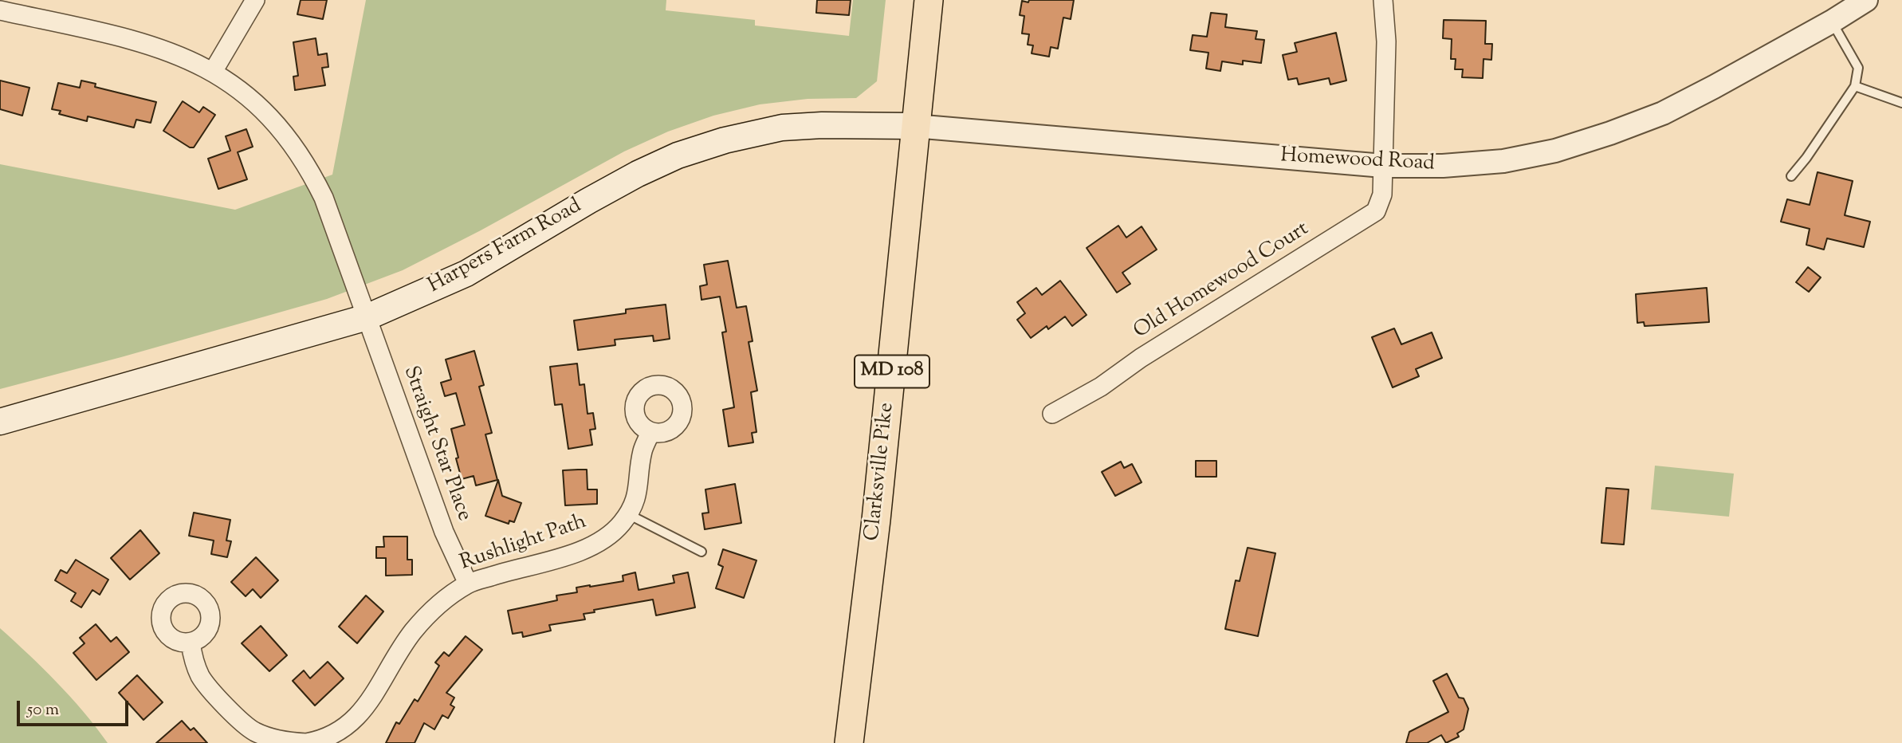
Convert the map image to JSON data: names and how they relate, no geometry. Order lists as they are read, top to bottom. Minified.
{"streets":{"main road":["Harpers Farm Road","MD 108","Clarksville Pike"],"street":["Homewood Road","Old Homewood Court","Straight Star Place","Rushlight Path"]},"crossings":[["Homewood Road","Harpers Farm Road"],["Homewood Road","Old Homewood Court"],["Homewood Road","Clarksville Pike"],["Harpers Farm Road","Straight Star Place"],["Harpers Farm Road","Clarksville Pike"],["Straight Star Place","Rushlight Path"]],"scale_bar":"50 m"}
